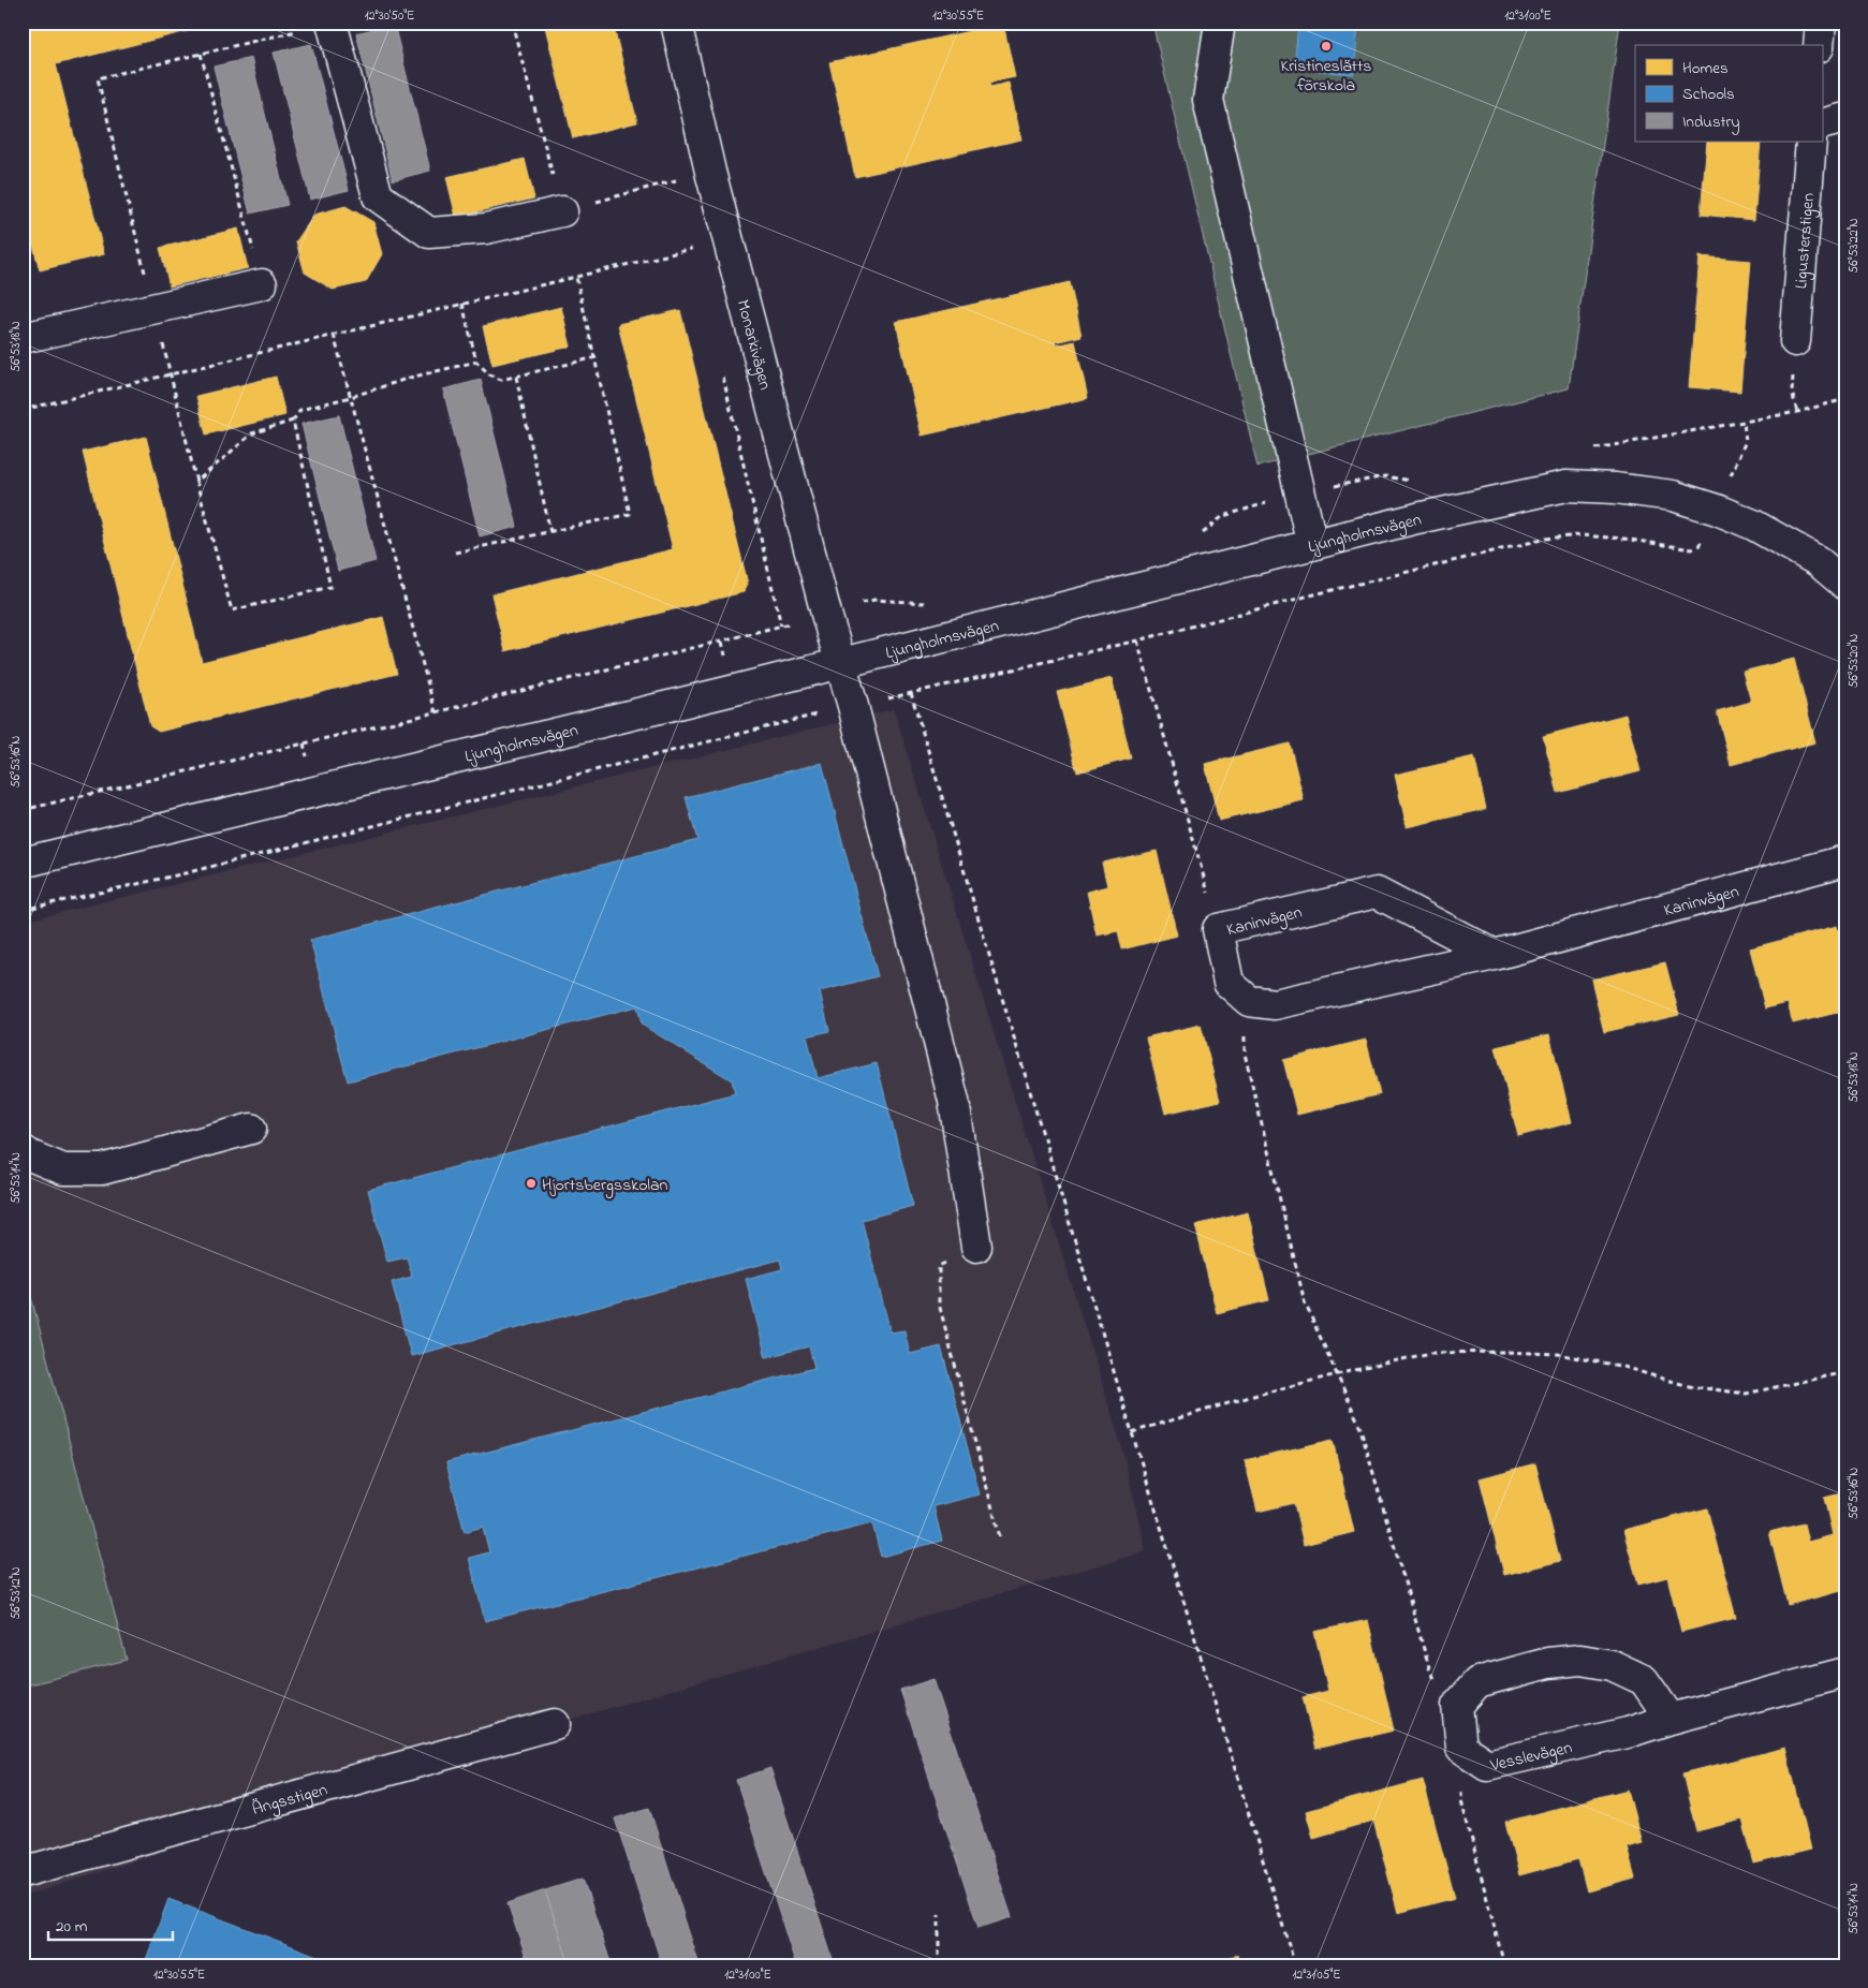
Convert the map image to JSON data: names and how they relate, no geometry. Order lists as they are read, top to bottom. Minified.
{"streets":{"street":["Ligusterstigen","Monarkivägen","Ljungholmsvägen","Kaninvägen","Vesslevägen","Ängsstigen"]},"crossings":[["Monarkivägen","Ljungholmsvägen"]],"places":["Kristineslätts förskola","Hjortsbergsskolan"],"legend":["Homes","Schools","Industry"],"scale_bar":"20 m","coordinates":["12°30'50\"E","12°30'55\"E","12°31'00\"E","56°53'22\"N","56°53'18\"N","56°53'20\"N","56°53'16\"N","56°53'14\"N","56°53'12\"N","12°31'05\"E"]}
